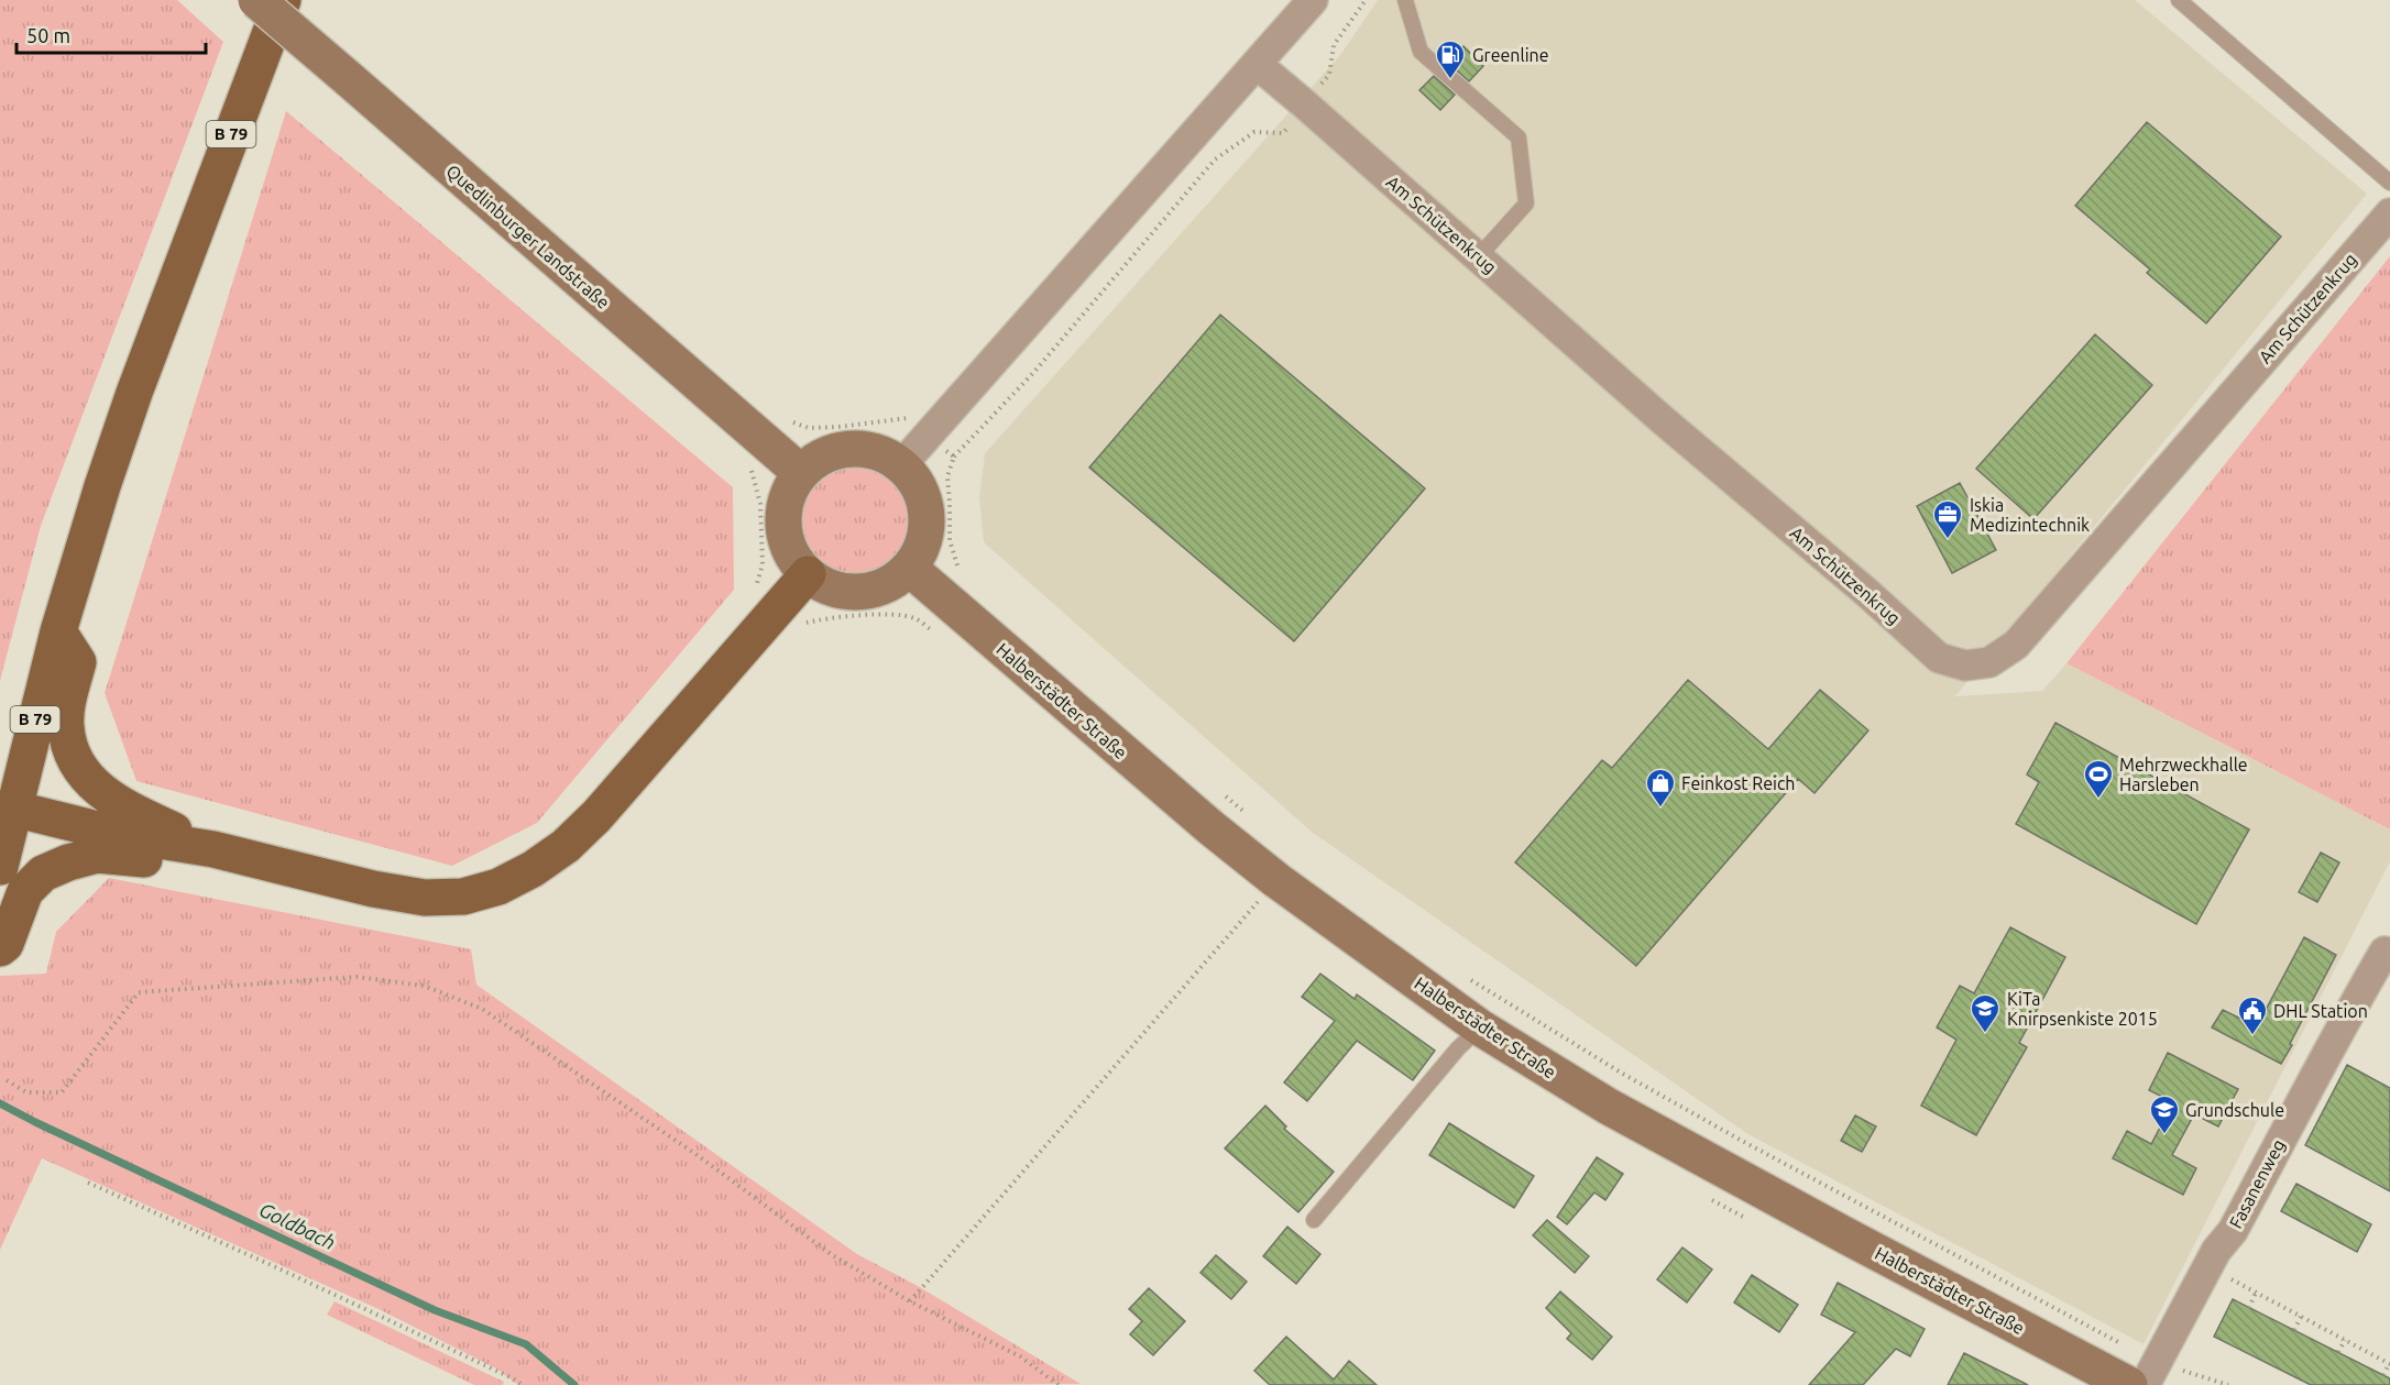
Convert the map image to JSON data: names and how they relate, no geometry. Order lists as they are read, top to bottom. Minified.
{"streets":{"main road":["B 79","Quedlinburger Landstraße","Halberstädter Straße"],"street":["Am Schützenkrug","Fasanenweg"]},"crossings":[["Quedlinburger Landstraße","Halberstädter Straße"],["Halberstädter Straße","Fasanenweg"]],"water":["Goldbach"],"places":{"fuel station":["Greenline"],"office":["Iskia Medizintechnik"],"sports":["Mehrzweckhalle Harsleben"],"shop":["Feinkost Reich"],"school or university":["KiTa Knirpsenkiste 2015","Grundschule"],"public building":["DHL Station"]},"scale_bar":"50 m"}
